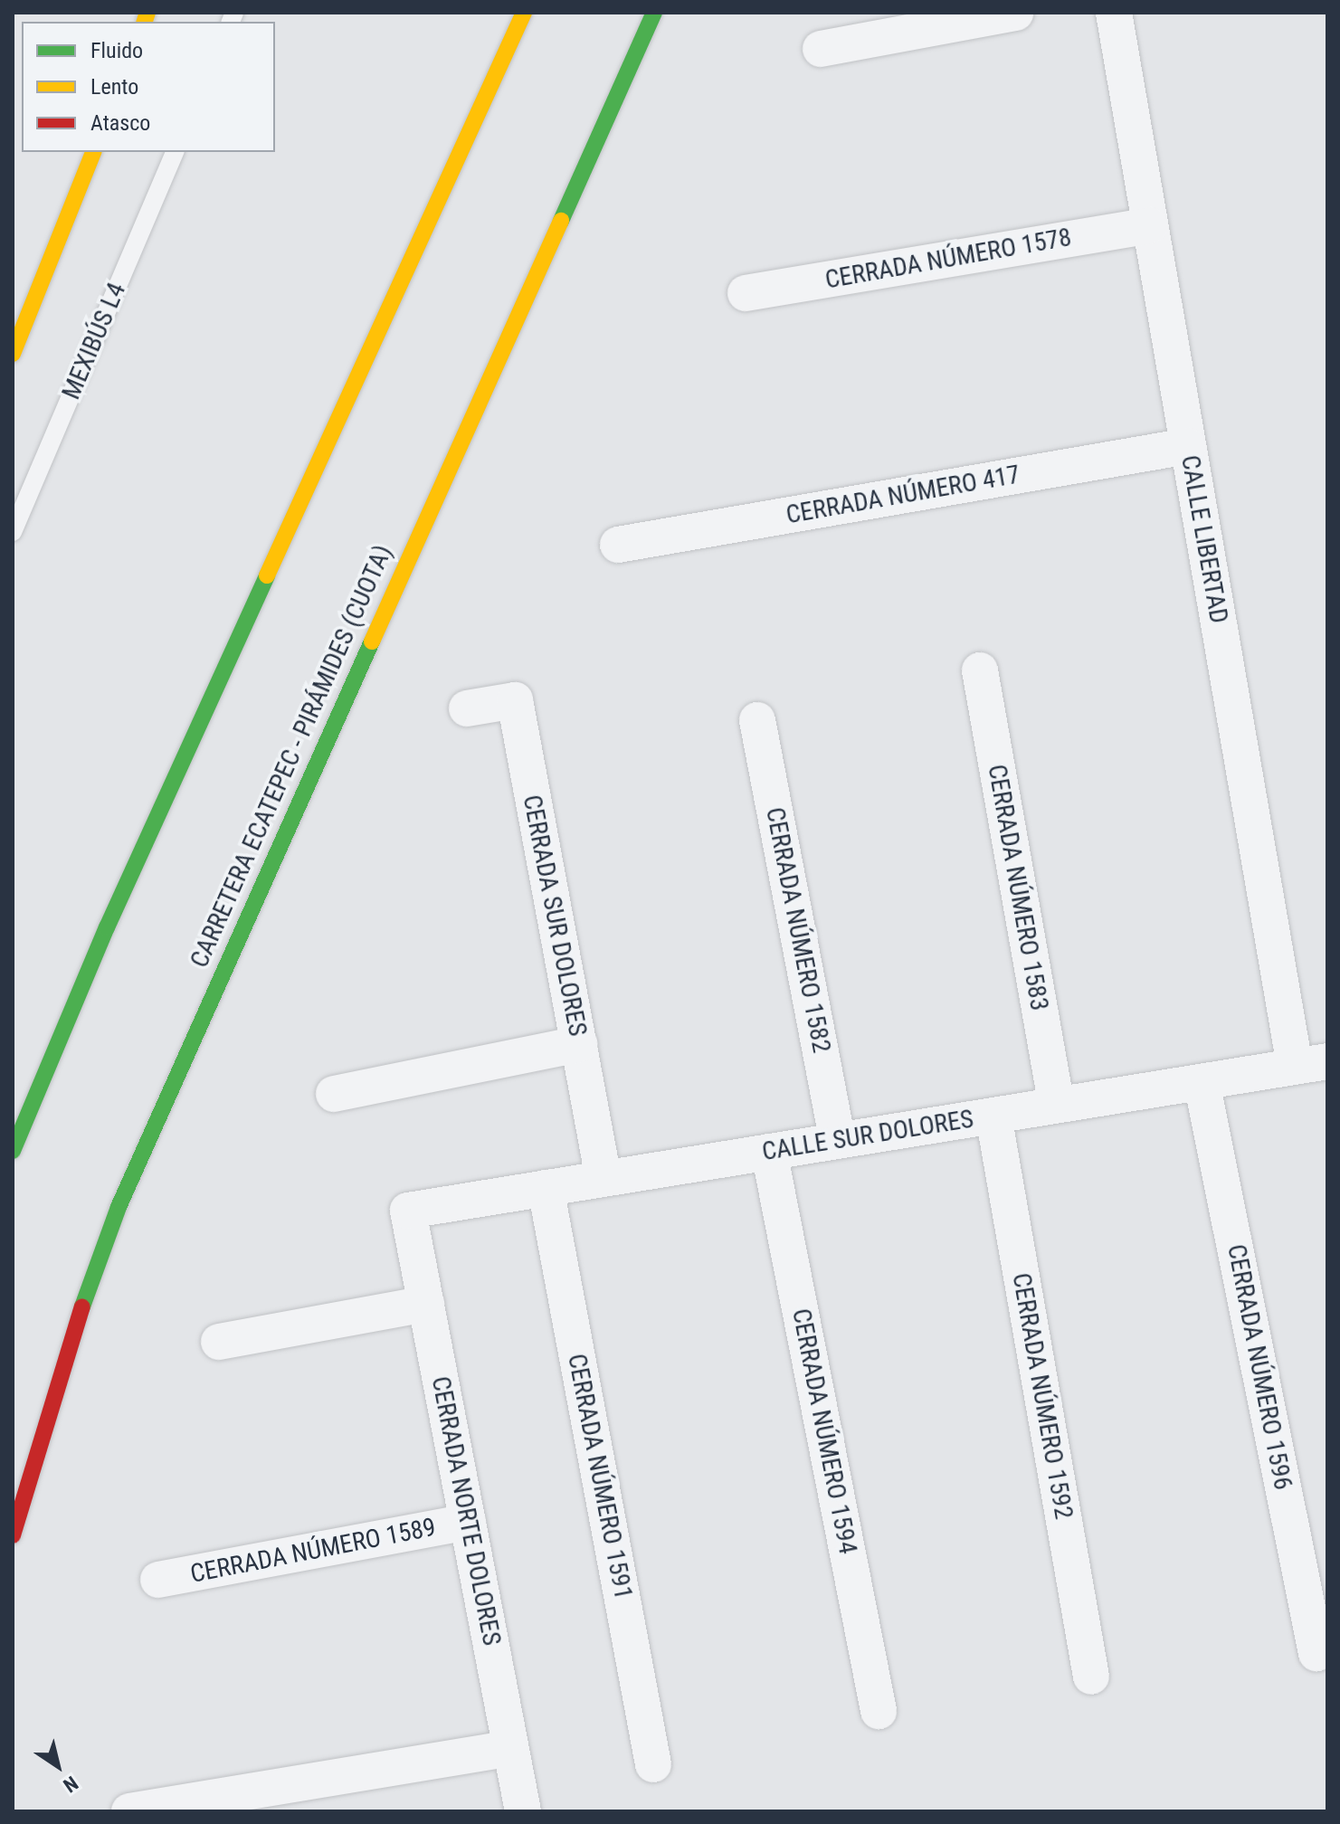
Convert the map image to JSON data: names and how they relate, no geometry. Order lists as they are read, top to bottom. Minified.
{"streets":{"main road":["CARRETERA ECATEPEC - PIRÁMIDES (CUOTA)"],"street":["CERRADA NÚMERO 1578","CERRADA NÚMERO 417","CALLE LIBERTAD","CERRADA NÚMERO 1583","CERRADA SUR DOLORES","CERRADA NÚMERO 1582","CALLE SUR DOLORES","CERRADA NÚMERO 1596","CERRADA NÚMERO 1592","CERRADA NÚMERO 1594","CERRADA NÚMERO 1591","CERRADA NORTE DOLORES","CERRADA NÚMERO 1589"],"lane":["MEXIBÚS L4"]},"crossings":[["CERRADA NÚMERO 1578","CALLE LIBERTAD"],["CERRADA NÚMERO 417","CALLE LIBERTAD"],["CALLE LIBERTAD","CALLE SUR DOLORES"],["CERRADA NÚMERO 1583","CALLE SUR DOLORES"],["CERRADA SUR DOLORES","CALLE SUR DOLORES"],["CERRADA NÚMERO 1582","CALLE SUR DOLORES"],["CALLE SUR DOLORES","CERRADA NÚMERO 1596"],["CALLE SUR DOLORES","CERRADA NÚMERO 1592"],["CALLE SUR DOLORES","CERRADA NÚMERO 1594"],["CALLE SUR DOLORES","CERRADA NÚMERO 1591"],["CALLE SUR DOLORES","CERRADA NORTE DOLORES"],["CERRADA NORTE DOLORES","CERRADA NÚMERO 1589"]],"legend":["Fluido","Lento","Atasco"],"north":"bottom right"}
